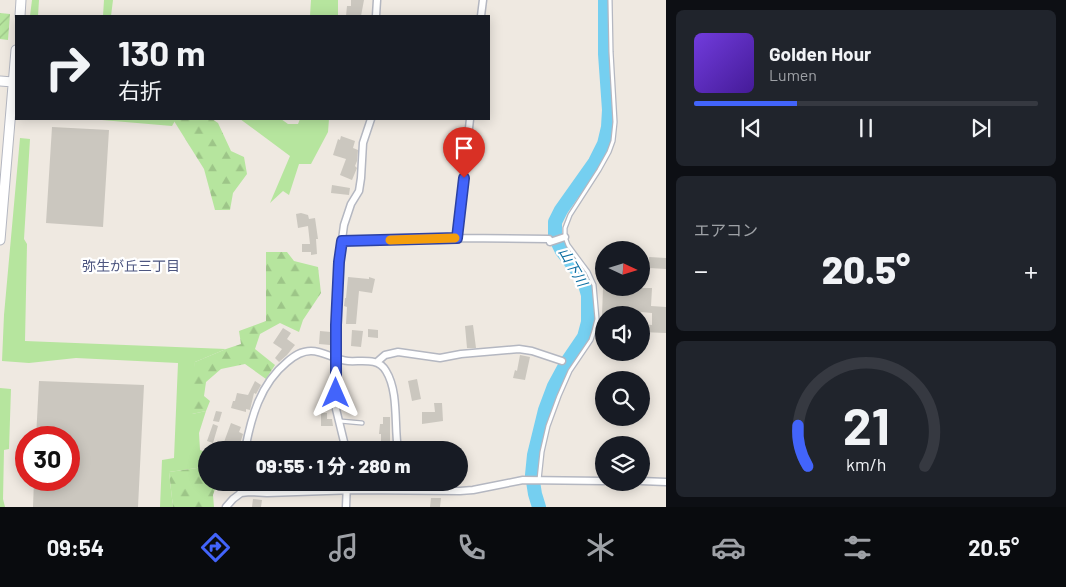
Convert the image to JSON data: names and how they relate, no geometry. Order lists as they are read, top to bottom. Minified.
{"districts":["弥生が丘三丁目"],"water":["山下川"],"north":"right","page":{"turn":["130 m","右折"],"song":["Golden Hour","Lumen"],"tile":"エアコン","heat":["−","20.5°","+"],"limit":"30","trip":"09:55 · 1 分 · 280 m","tabs":["09:54","20.5°"],"gauge":["21","km/h"]}}
